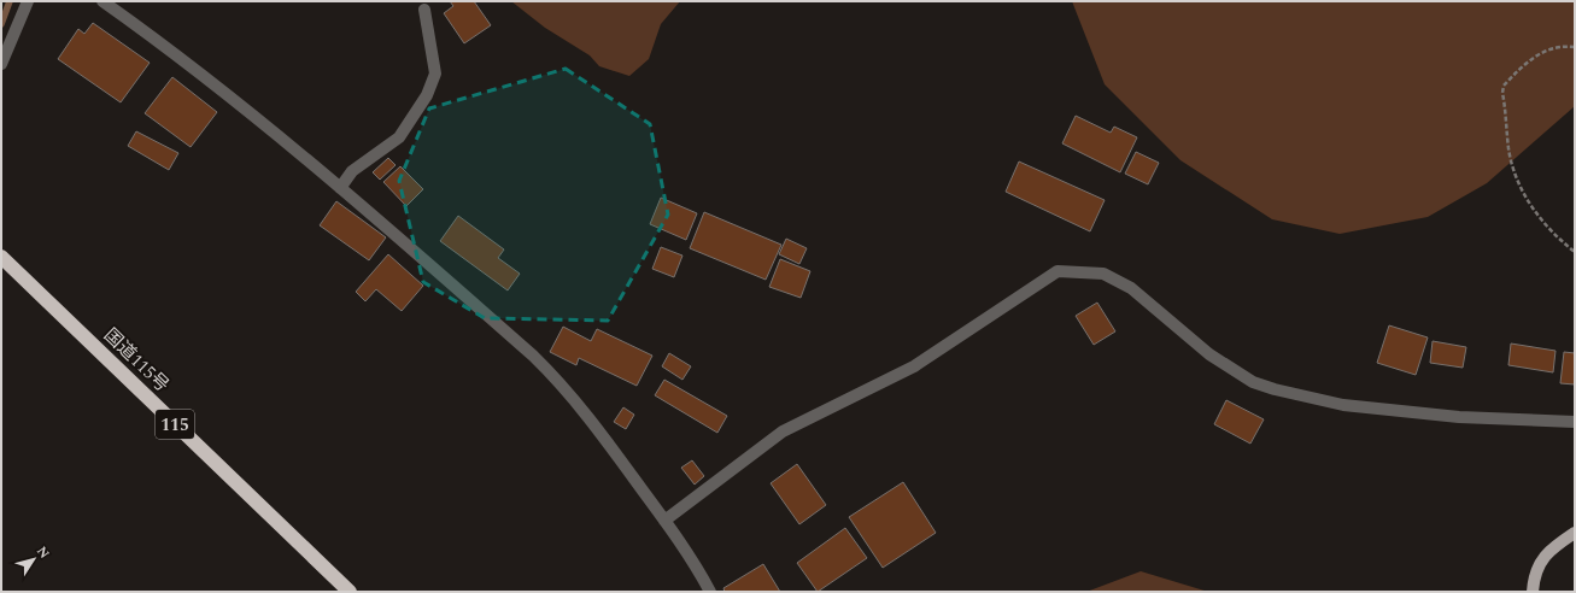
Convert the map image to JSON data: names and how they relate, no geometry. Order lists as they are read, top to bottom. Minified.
{"streets":{"highway":["国道115号","115"]},"north":"top right"}
